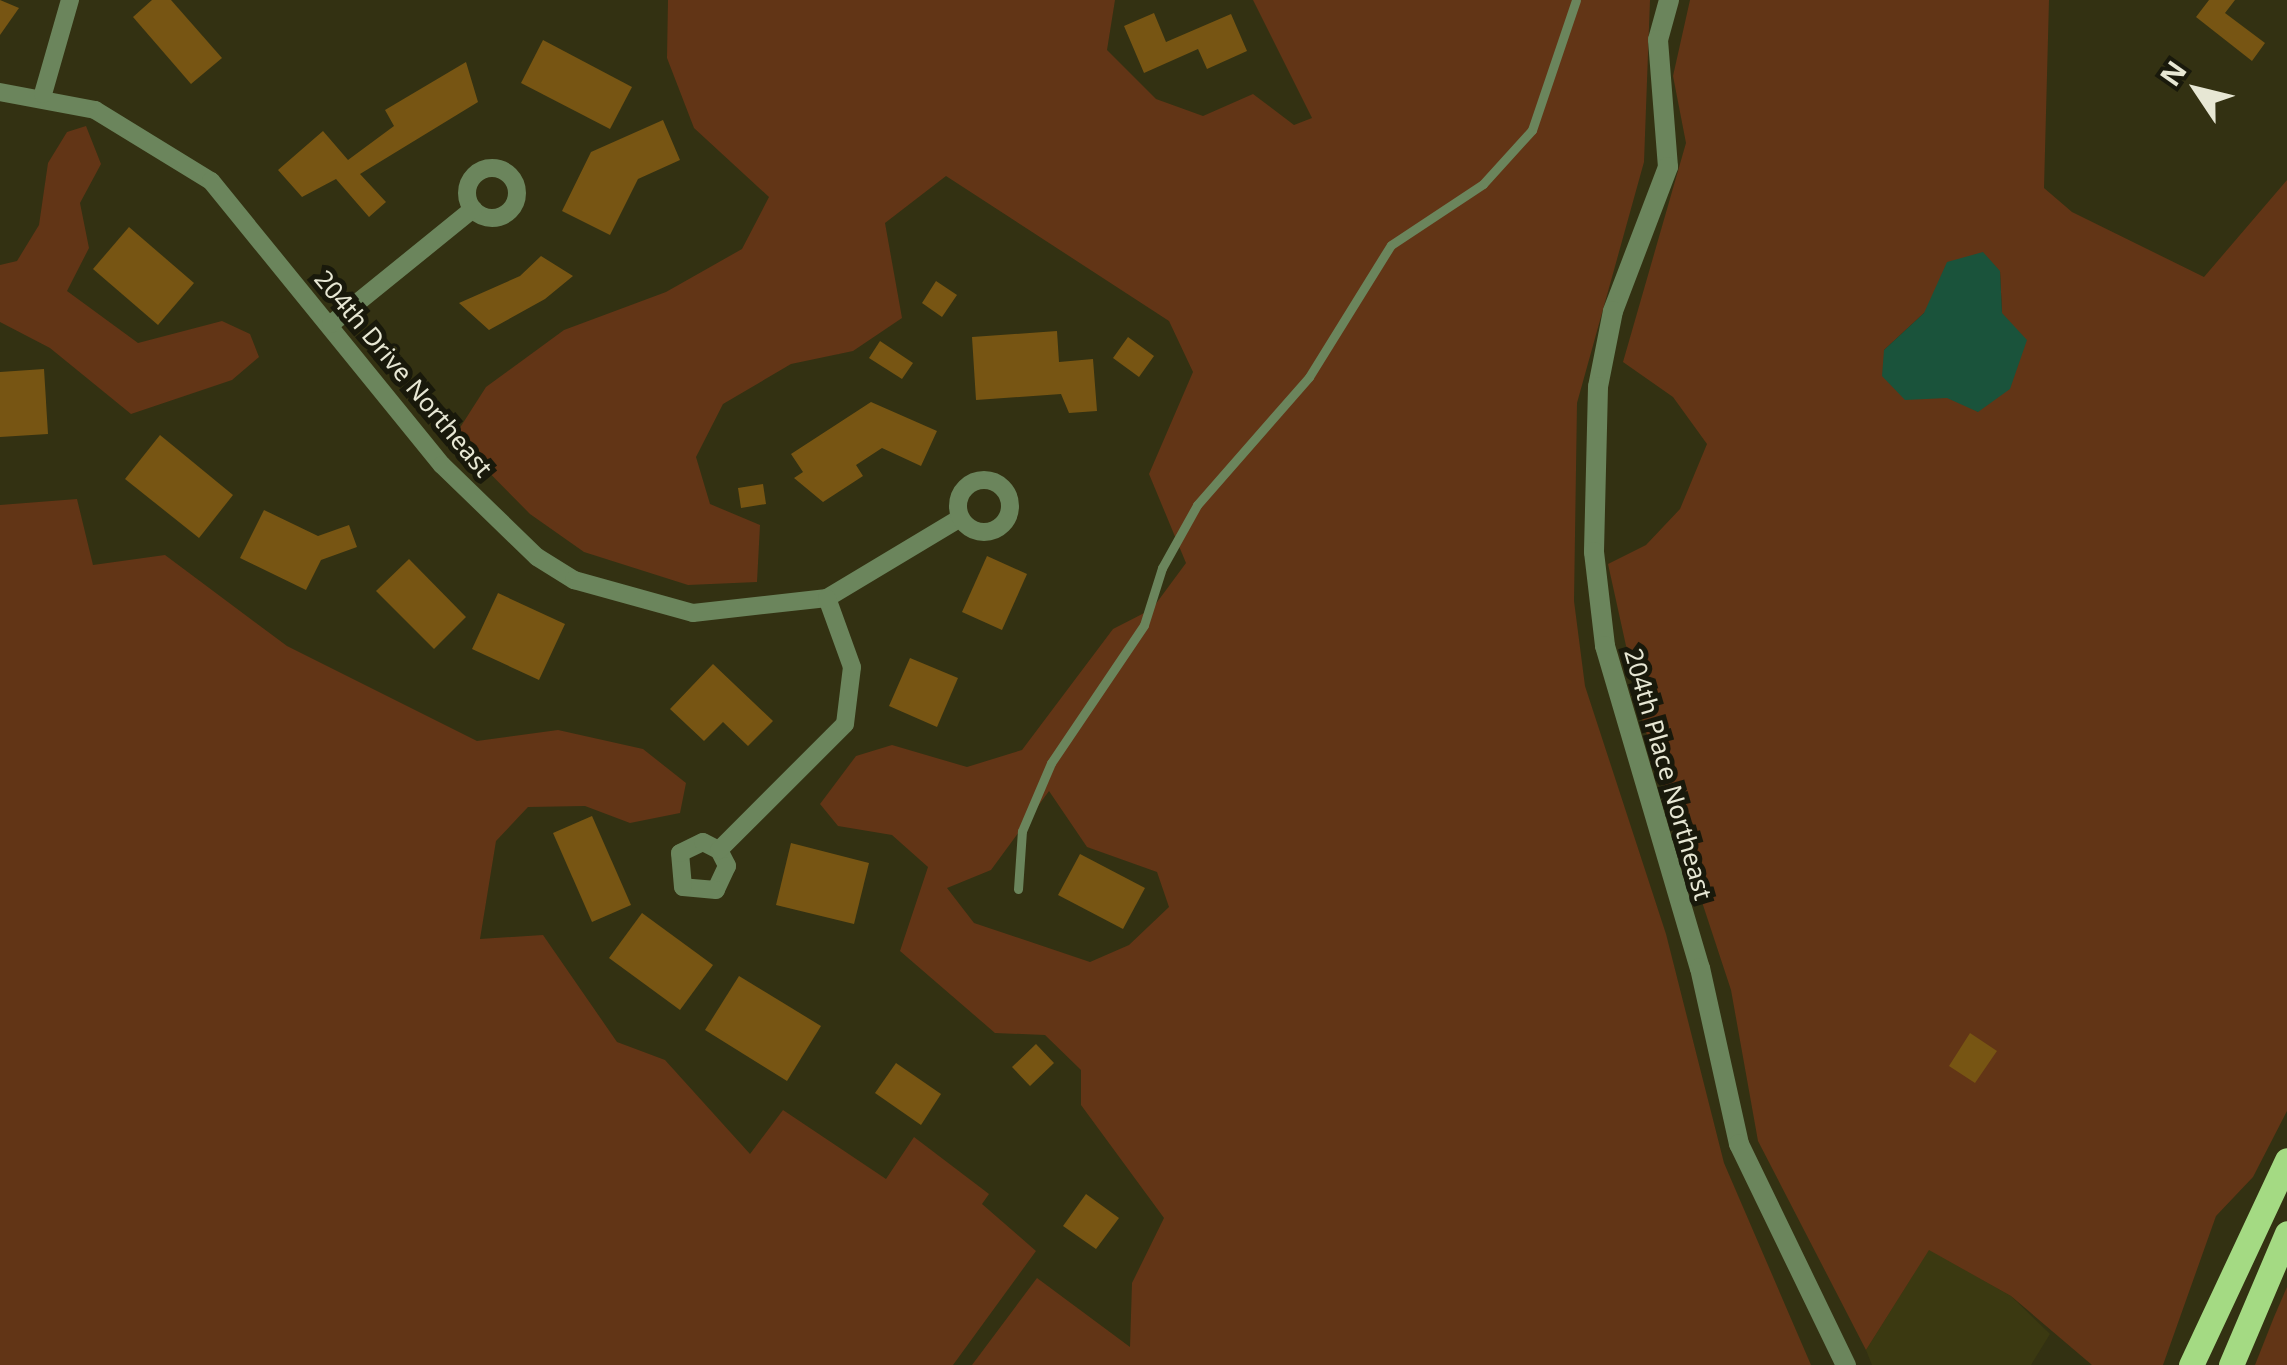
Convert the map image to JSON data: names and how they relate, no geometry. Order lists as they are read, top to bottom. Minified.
{"streets":{"street":["204th Drive Northeast","204th Place Northeast"]},"north":"top left"}
